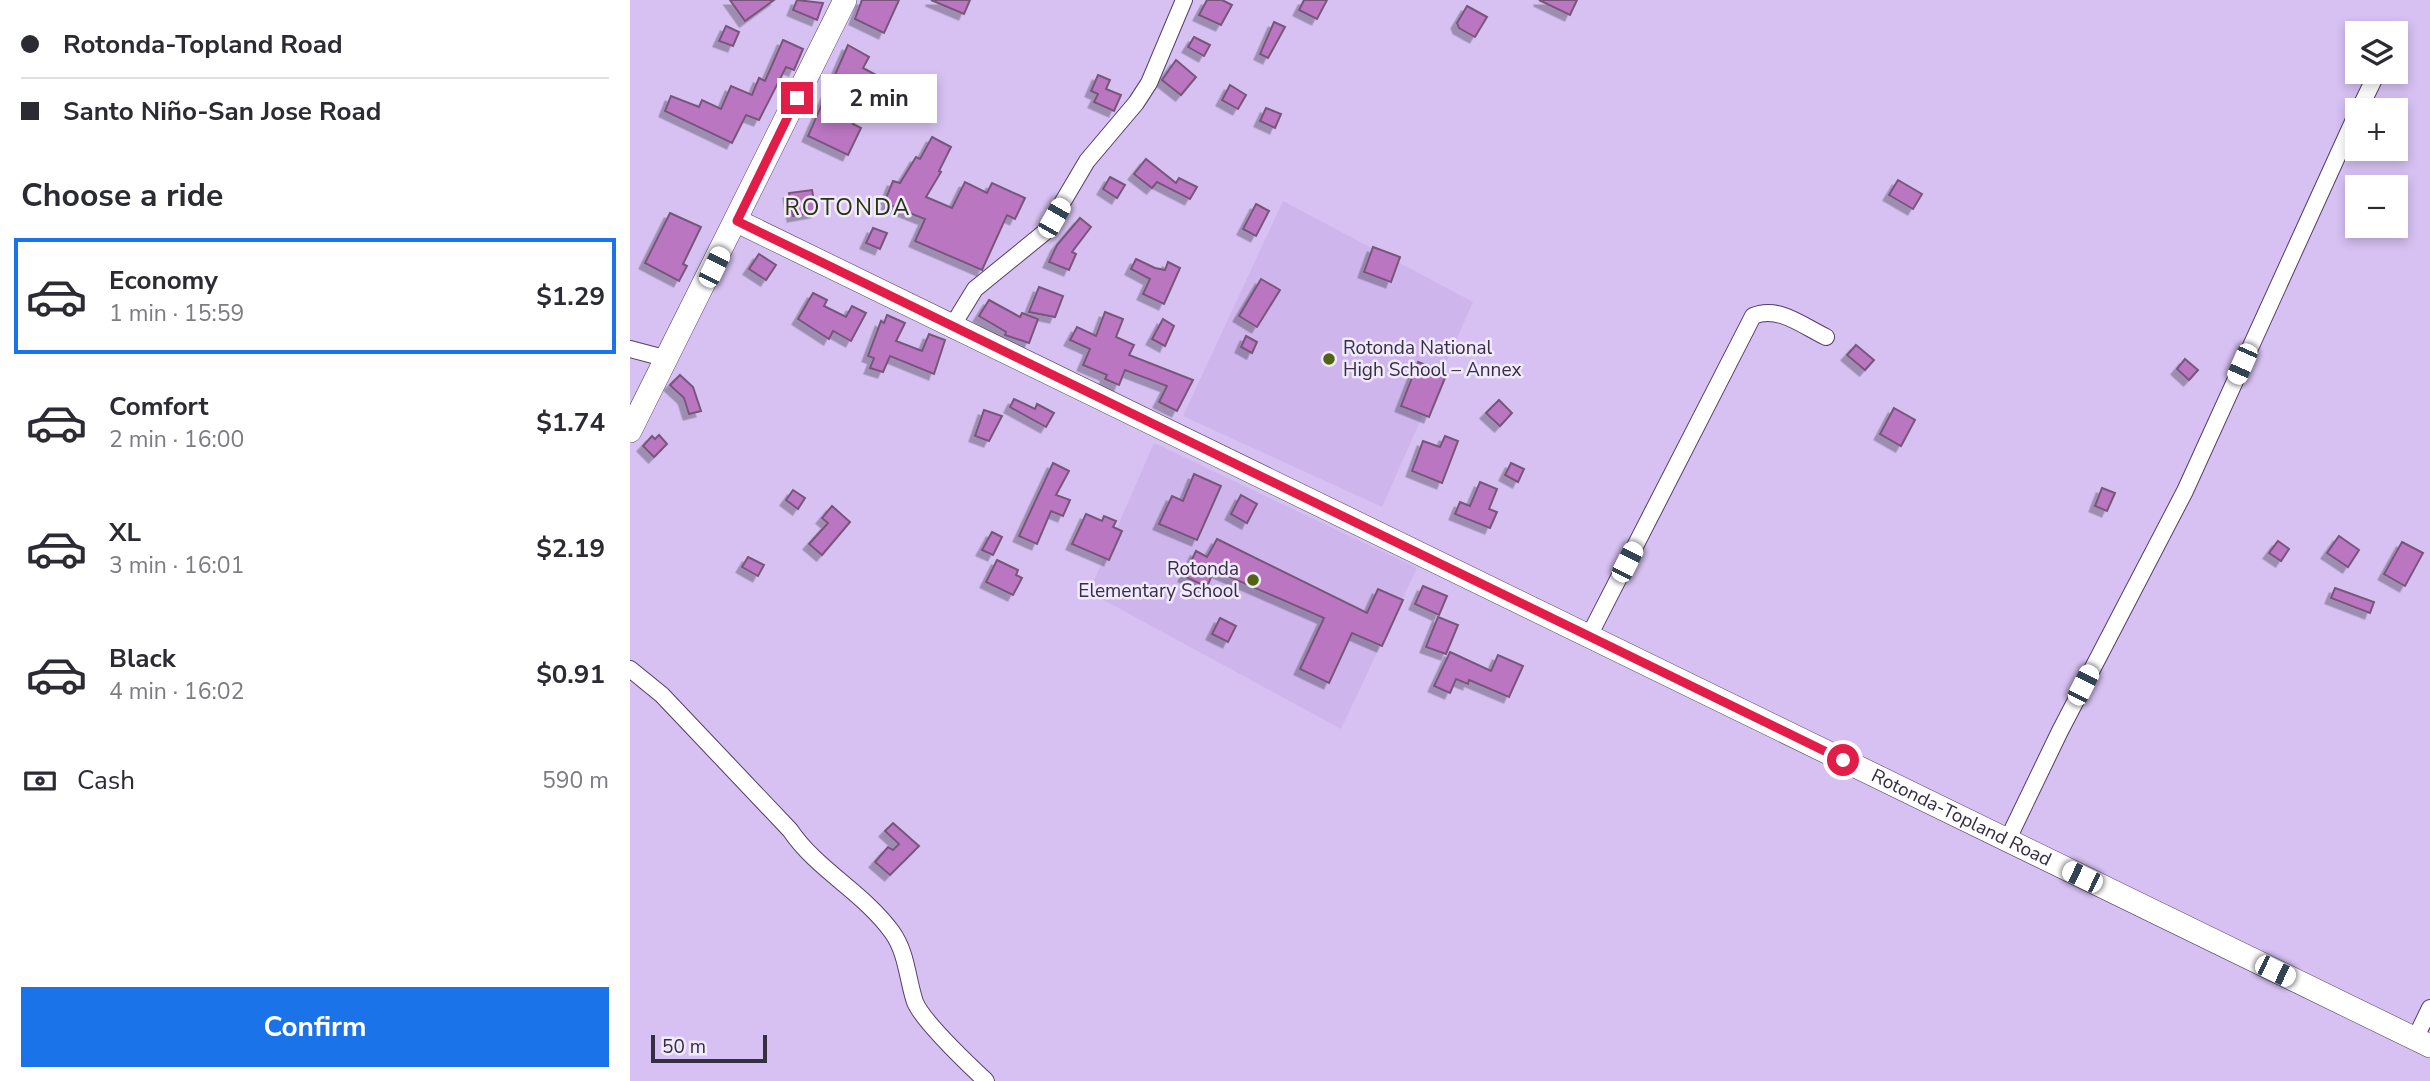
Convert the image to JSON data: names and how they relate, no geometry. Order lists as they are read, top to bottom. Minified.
{"streets":{"main road":["Rotonda-Topland Road"]},"districts":["ROTONDA"],"places":["Rotonda National High School – Annex","Rotonda Elementary School"],"scale_bar":"50 m","page":{"banner":["Rotonda-Topland Road","Santo Niño-San Jose Road"],"map_buttons":["+","−"],"bubble":"2 min","heading":"Choose a ride","list":[{"name":"Economy","note":"1 min · 15:59","value":"$1.29"},{"name":"Comfort","note":"2 min · 16:00","value":"$1.74"},{"name":"XL","note":"3 min · 16:01","value":"$2.19"},{"name":"Black","note":"4 min · 16:02","value":"$0.91"}],"pay":["Cash","590 m"],"buttons":"Confirm","scale":"50 m"}}
